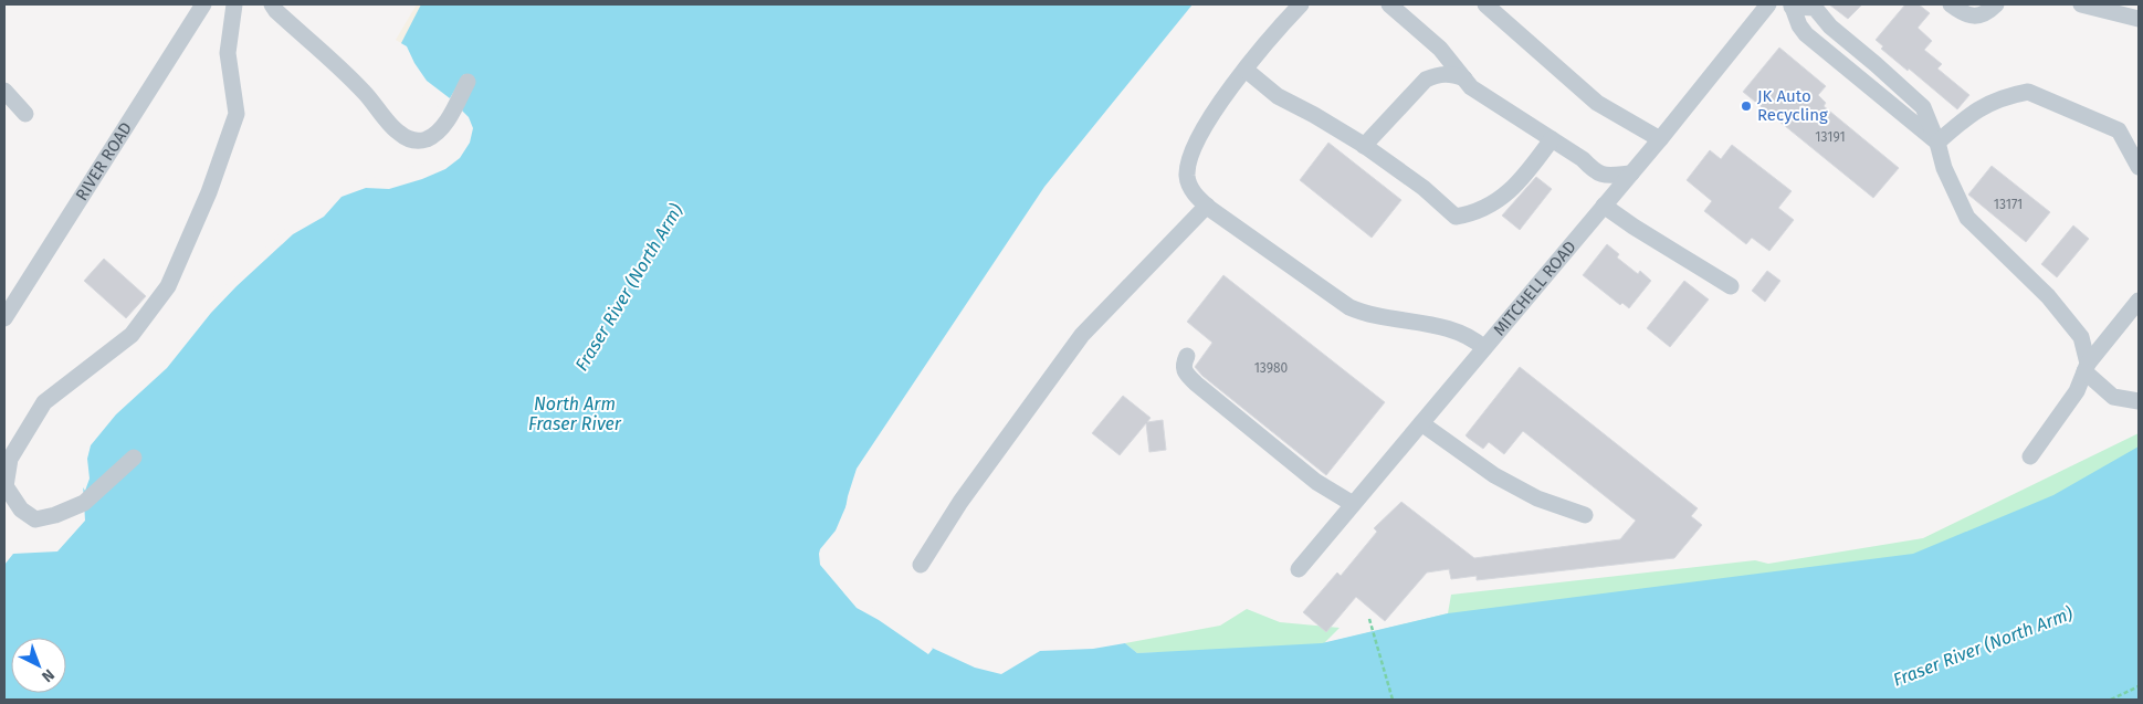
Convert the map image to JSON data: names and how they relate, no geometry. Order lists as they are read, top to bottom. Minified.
{"streets":{"street":["RIVER ROAD","MITCHELL ROAD"]},"water":["Fraser River (North Arm)","North Arm Fraser River"],"places":["JK Auto Recycling"],"house_numbers":["13191","13171","13980"],"north":"bottom right"}
